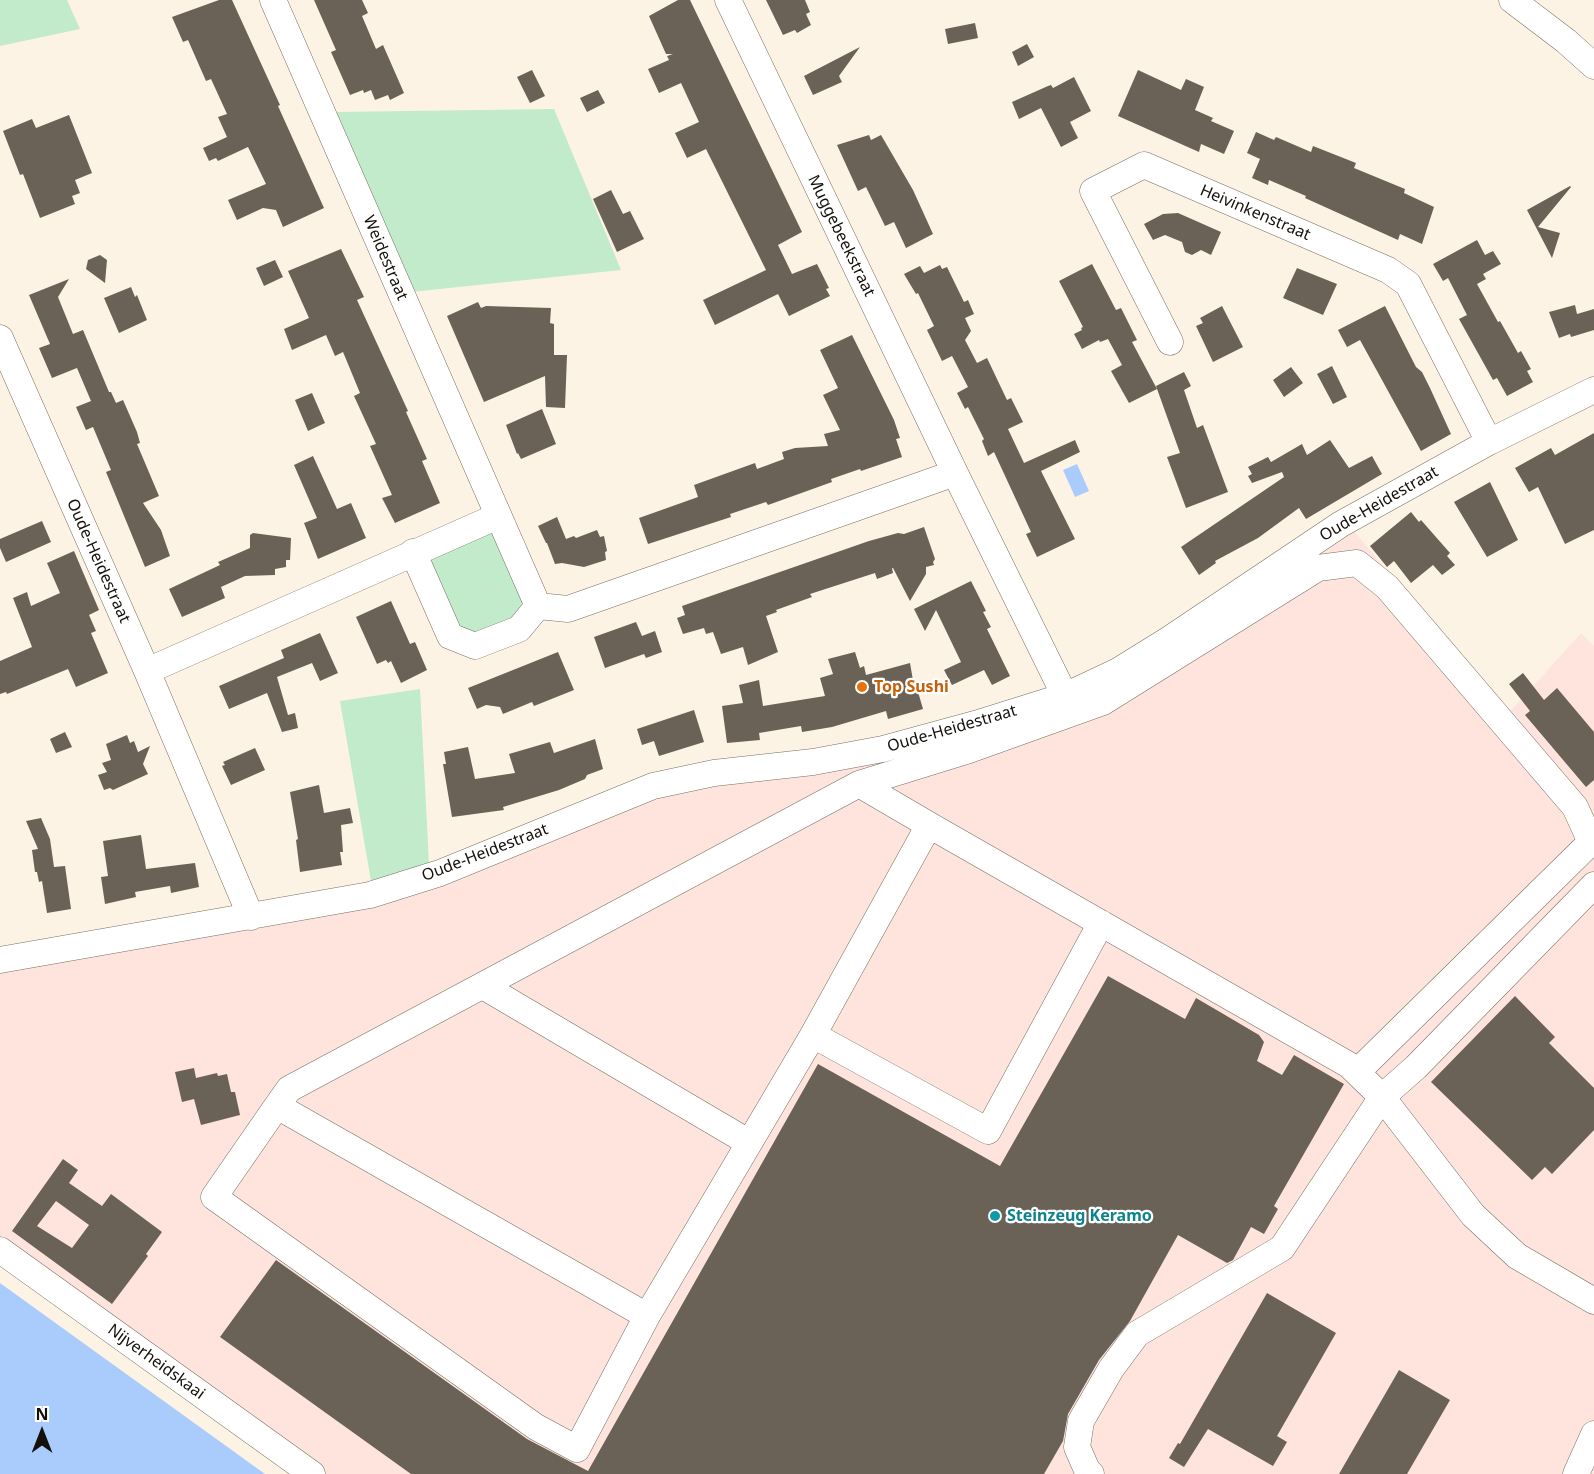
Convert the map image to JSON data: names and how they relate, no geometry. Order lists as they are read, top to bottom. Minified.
{"streets":{"street":["Heivinkenstraat","Muggebeekstraat","Weidestraat","Oude-Heidestraat","Nijverheidskaai"]},"crossings":[["Heivinkenstraat","Oude-Heidestraat"],["Muggebeekstraat","Oude-Heidestraat"]],"places":["Top Sushi","Steinzeug Keramo"],"north":"top"}
